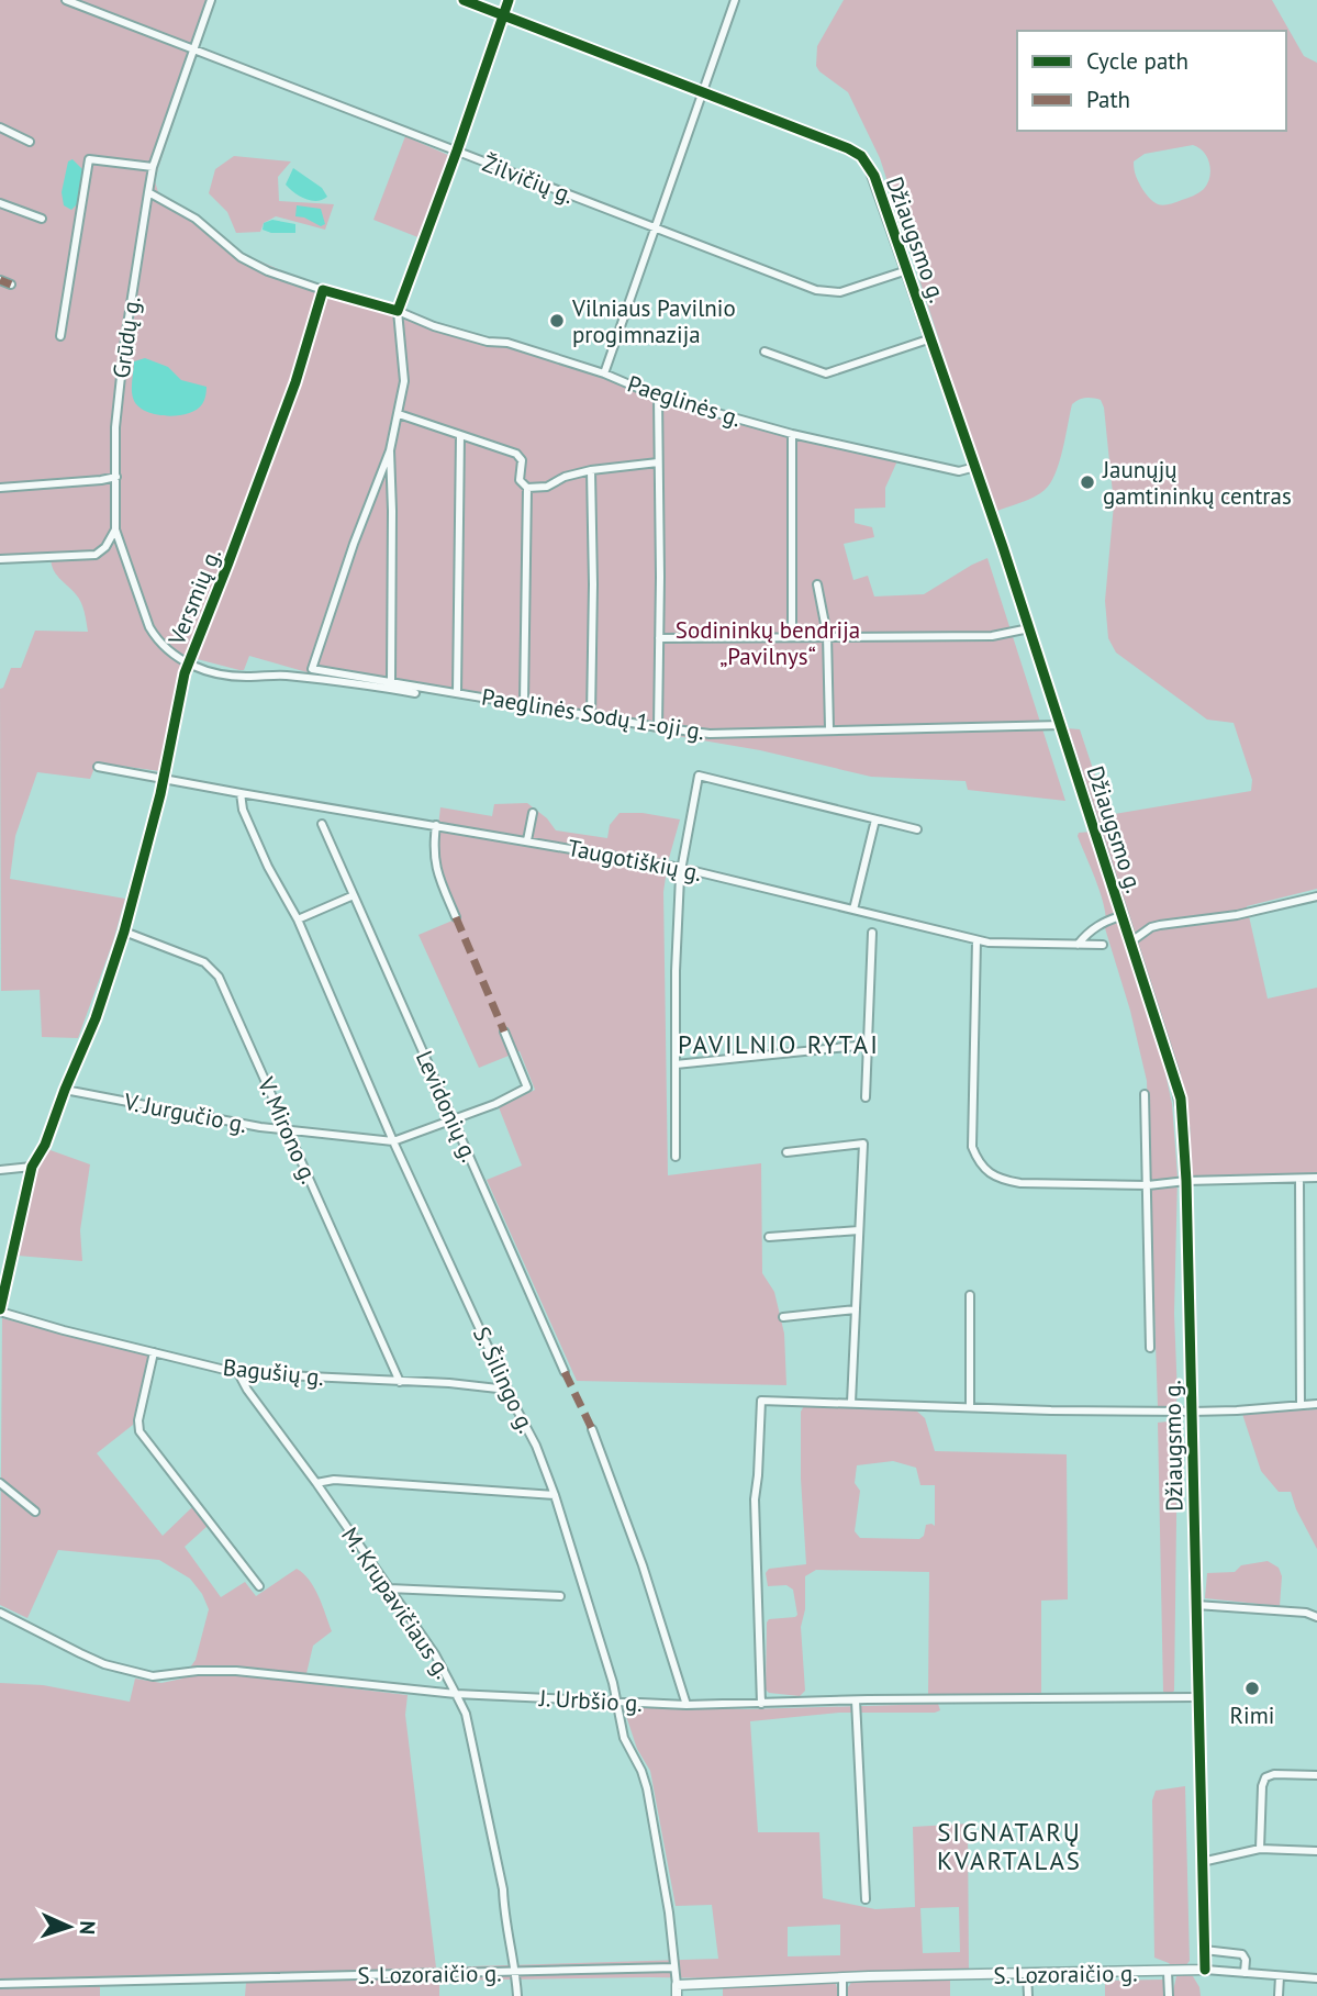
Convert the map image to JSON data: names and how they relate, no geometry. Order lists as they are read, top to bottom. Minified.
{"streets":{"street":["Žilvičių g.","Džiaugsmo g.","Grūdų g.","Paeglinės g.","Versmių g.","Paeglinės Sodų 1-oji g.","Taugotiškių g.","Levidonių g.","V. Jurgučio g.","V. Mirono g.","Bagušių g.","S. Šilingo g.","M. Krupavičiaus g.","J. Urbšio g.","S. Lozoraičio g."]},"crossings":[["Žilvičių g.","Džiaugsmo g."],["Žilvičių g.","Grūdų g."],["Džiaugsmo g.","Paeglinės g."],["Džiaugsmo g.","Paeglinės Sodų 1-oji g."],["Džiaugsmo g.","J. Urbšio g."],["Džiaugsmo g.","S. Lozoraičio g."],["Grūdų g.","Versmių g."],["Versmių g.","Taugotiškių g."],["Versmių g.","V. Jurgučio g."],["Versmių g.","V. Mirono g."],["Versmių g.","Bagušių g."],["Taugotiškių g.","S. Šilingo g."],["Levidonių g.","V. Jurgučio g."],["V. Jurgučio g.","V. Mirono g."],["V. Jurgučio g.","S. Šilingo g."],["V. Mirono g.","Bagušių g."],["Bagušių g.","S. Šilingo g."],["Bagušių g.","M. Krupavičiaus g."],["S. Šilingo g.","J. Urbšio g."],["S. Šilingo g.","S. Lozoraičio g."],["M. Krupavičiaus g.","J. Urbšio g."],["M. Krupavičiaus g.","S. Lozoraičio g."]],"districts":["PAVILNIO RYTAI","SIGNATARŲ KVARTALAS"],"parks":["Sodininkų bendrija „Pavilnys“"],"places":["Vilniaus Pavilnio progimnazija","Jaunųjų gamtininkų centras","Rimi"],"legend":["Cycle path","Path"],"north":"right"}
